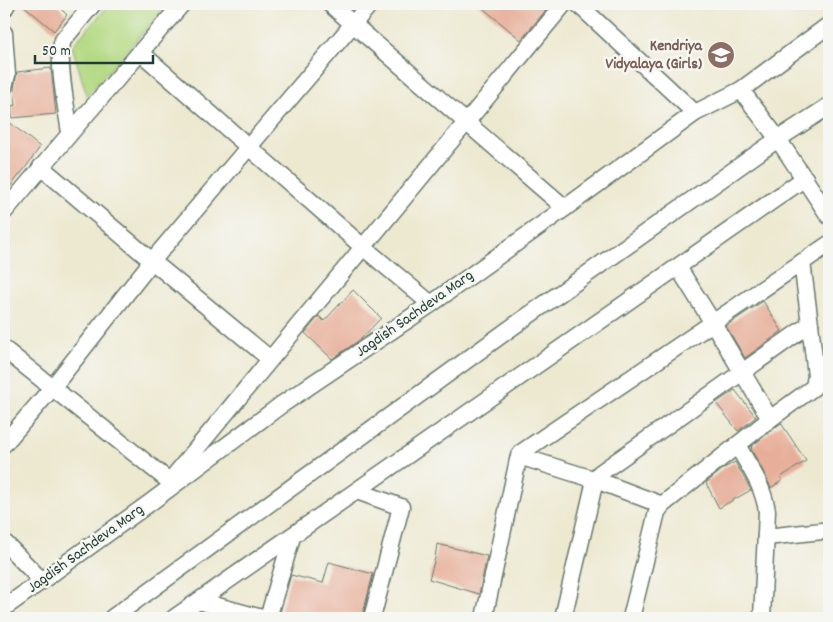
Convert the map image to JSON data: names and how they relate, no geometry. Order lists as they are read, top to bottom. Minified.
{"streets":{"street":["Jagdish Sachdeva Marg"]},"places":{"school or university":["Kendriya Vidyalaya (Girls)"]},"scale_bar":"50 m"}
